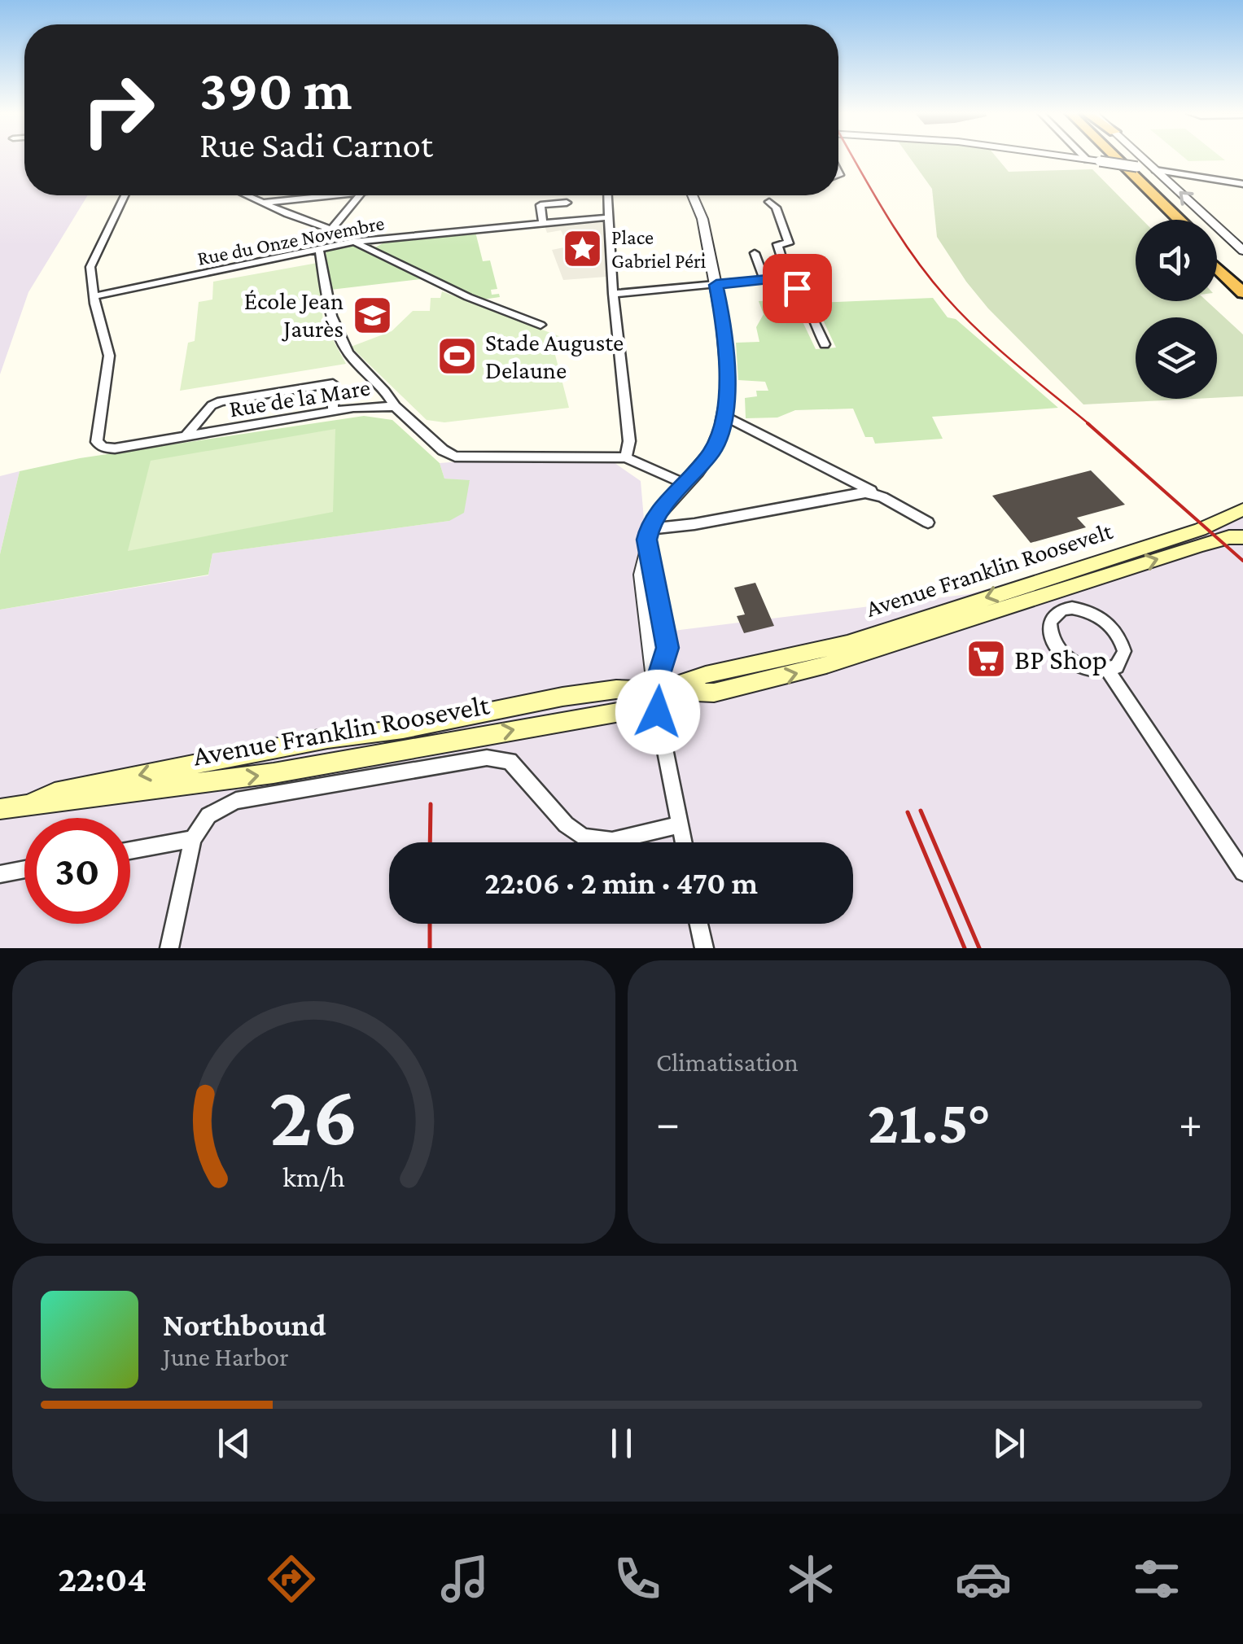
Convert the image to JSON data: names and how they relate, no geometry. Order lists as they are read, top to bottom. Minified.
{"streets":{"main road":["Avenue Franklin Roosevelt"],"street":["Rue du Onze Novembre","Rue de la Mare"]},"crossings":[["Rue du Onze Novembre","Rue de la Mare"]],"places":{"place":["Place Gabriel Péri"],"school or university":["École Jean Jaurès"],"sports":["Stade Auguste Delaune"],"supermarket":["BP Shop"]},"page":{"turn":["390 m","Rue Sadi Carnot"],"limit":"30","trip":"22:06 · 2 min · 470 m","tile":"Climatisation","heat":["−","21.5°","+"],"song":["Northbound","June Harbor"],"tabs":"22:04","gauge":["26","km/h"]}}
